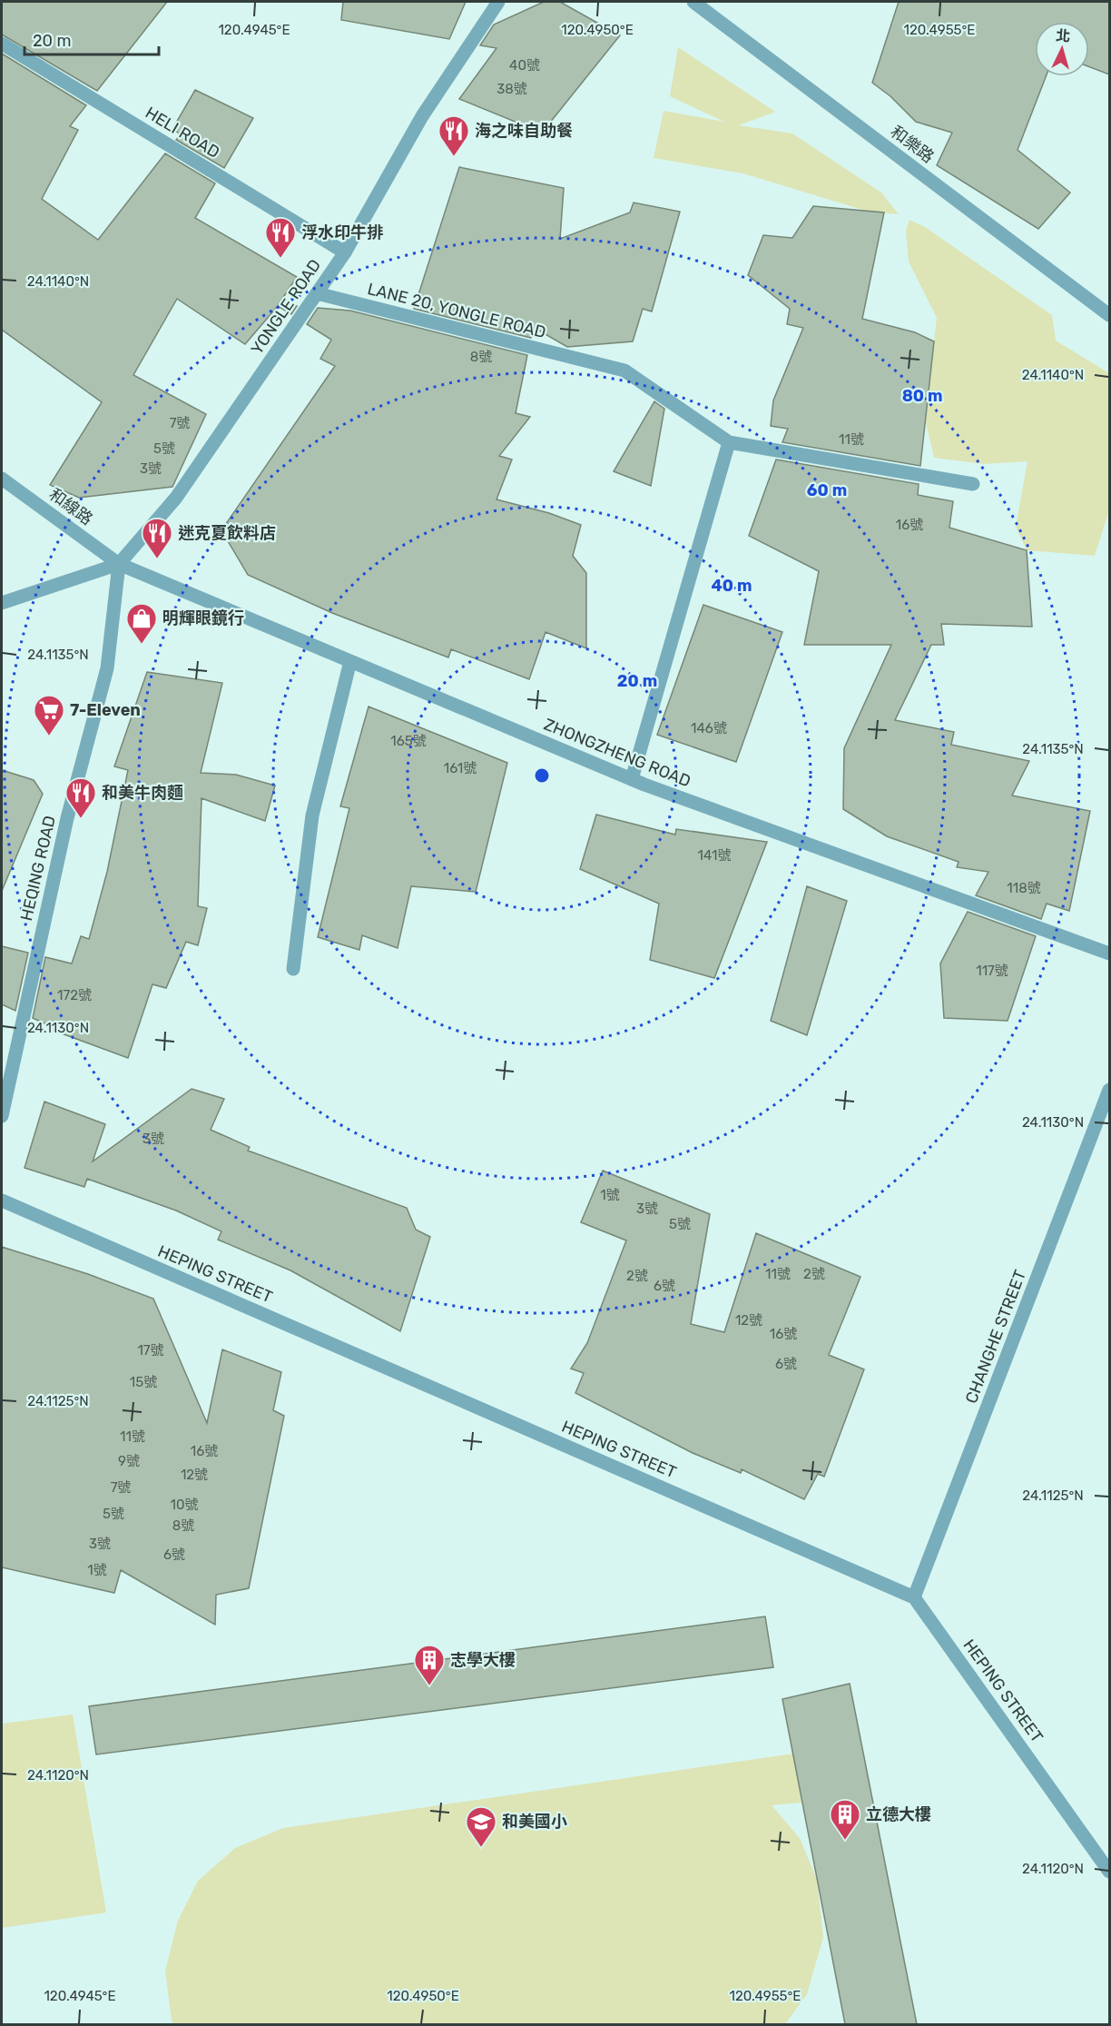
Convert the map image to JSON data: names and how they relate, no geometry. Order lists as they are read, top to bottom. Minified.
{"streets":{"street":["HELI ROAD","和樂路","YONGLE ROAD","LANE 20, YONGLE ROAD","和線路","ZHONGZHENG ROAD","HEQING ROAD","HEPING STREET","CHANGHE STREET"]},"crossings":[["HELI ROAD","YONGLE ROAD"],["YONGLE ROAD","LANE 20, YONGLE ROAD"],["YONGLE ROAD","和線路"],["YONGLE ROAD","ZHONGZHENG ROAD"],["YONGLE ROAD","HEQING ROAD"],["和線路","ZHONGZHENG ROAD"],["和線路","HEQING ROAD"],["ZHONGZHENG ROAD","HEQING ROAD"],["HEPING STREET","CHANGHE STREET"]],"places":{"restaurant":["海之味自助餐","浮水印牛排","迷克夏飲料店","和美牛肉麵"],"shop":["明輝眼鏡行"],"supermarket":["7-Eleven"],"building":["志學大樓","立德大樓"],"school or university":["和美國小"]},"house_numbers":["40號","38號","8號","7號","11號","5號","3號","16號","146號","165號","161號","141號","118號","117號","172號","3號","1號","3號","5號","11號","2號","2號","6號","12號","16號","17號","6號","15號","11號","16號","9號","12號","7號","10號","5號","8號","3號","6號","1號"],"scale_bar":"20 m","north":"top","coordinates":["120.4945°E","120.4950°E","120.4955°E","24.1140°N","24.1135°N","24.1130°N","24.1125°N","24.1120°N"],"rings":["80 m","60 m","40 m","20 m"]}
